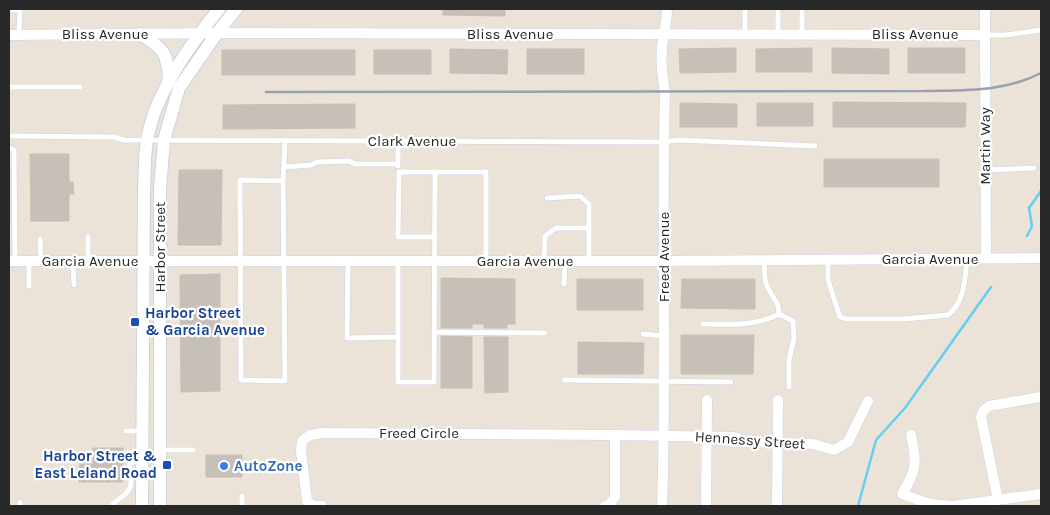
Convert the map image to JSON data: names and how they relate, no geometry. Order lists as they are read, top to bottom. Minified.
{"streets":{"street":["Bliss Avenue","Martin Way","Harbor Street","Freed Avenue","Garcia Avenue","Freed Circle","Hennessy Street"],"lane":["Clark Avenue"]},"crossings":[["Bliss Avenue","Martin Way"],["Bliss Avenue","Harbor Street"],["Bliss Avenue","Freed Avenue"],["Clark Avenue","Harbor Street"],["Clark Avenue","Freed Avenue"],["Martin Way","Garcia Avenue"],["Harbor Street","Garcia Avenue"],["Freed Avenue","Garcia Avenue"],["Freed Avenue","Freed Circle"],["Freed Avenue","Hennessy Street"],["Freed Circle","Hennessy Street"]],"places":{"transit":["Harbor Street & Garcia Avenue","Harbor Street & East Leland Road"],"other":["AutoZone"]}}
